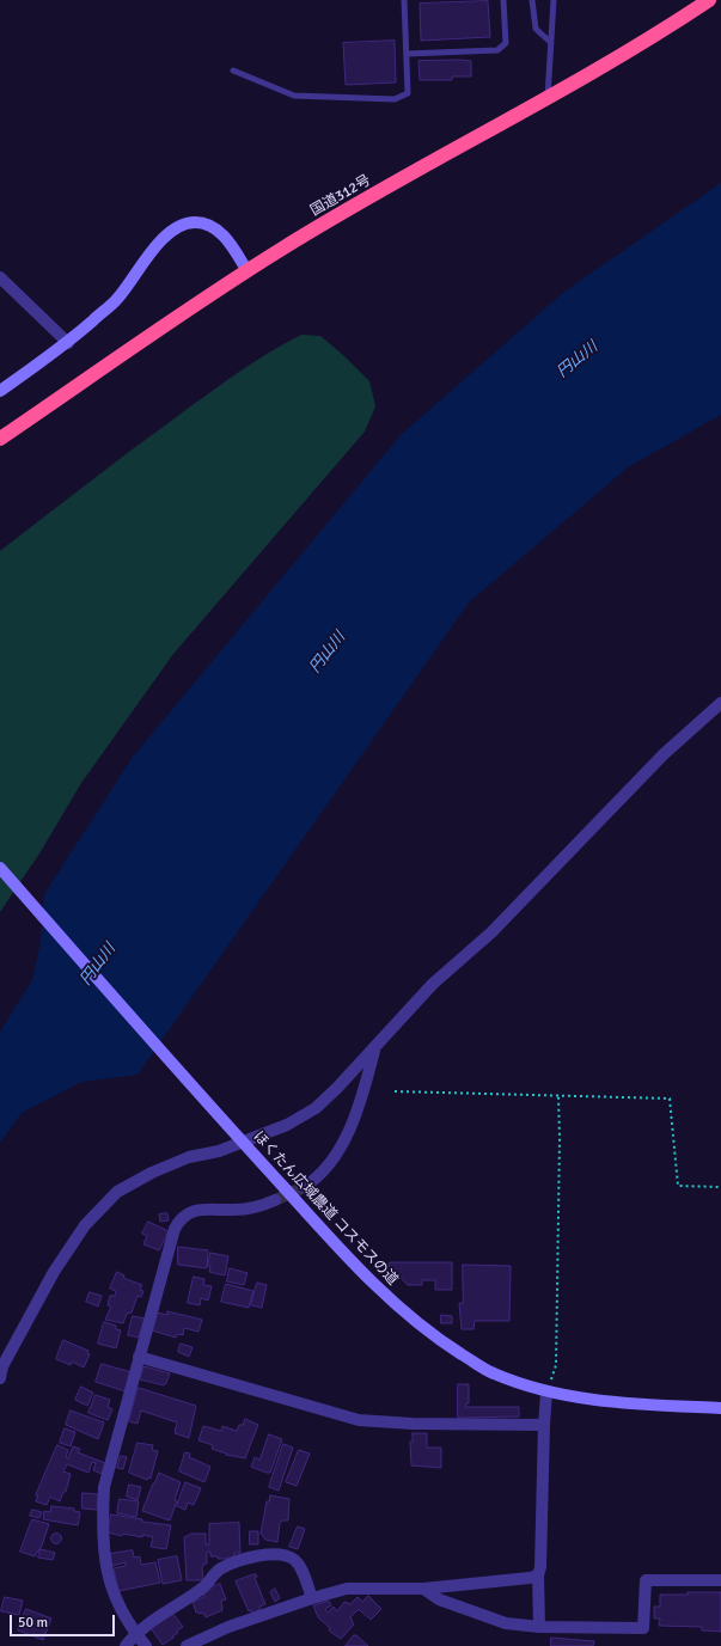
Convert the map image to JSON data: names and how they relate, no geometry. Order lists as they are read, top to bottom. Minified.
{"streets":{"highway":["国道312号"],"street":["ほくたん広域農道 コスモスの道"]},"water":["円山川"],"scale_bar":"50 m"}
